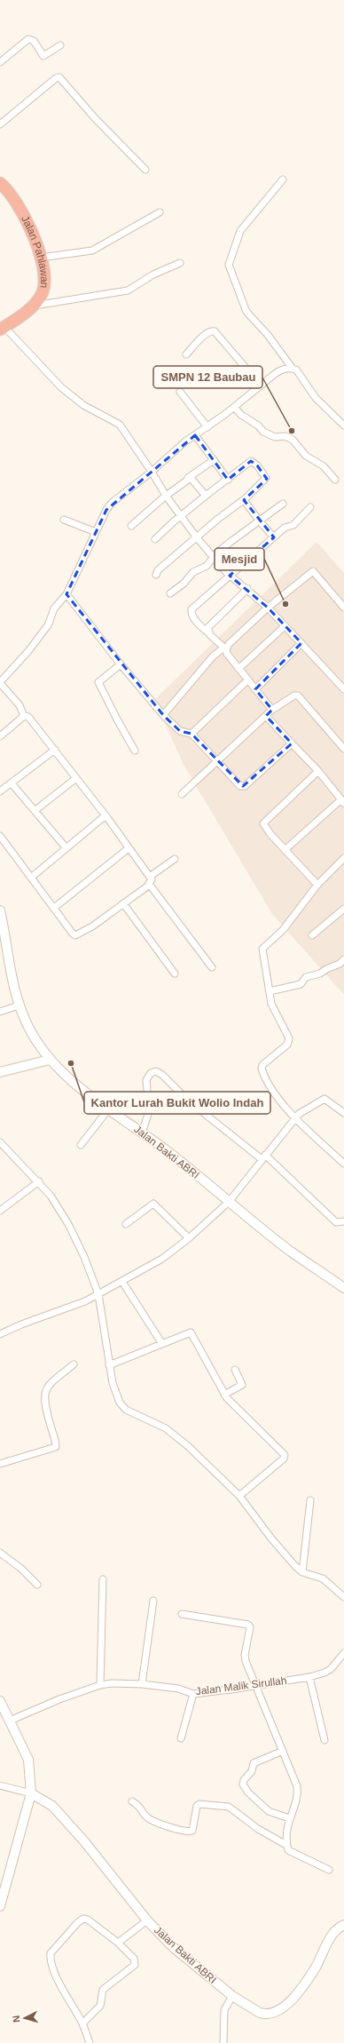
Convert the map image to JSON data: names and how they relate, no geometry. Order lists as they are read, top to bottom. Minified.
{"streets":{"highway":["Jalan Pahlawan"],"street":["Jalan Bakti ABRI","Jalan Malik Sirullah"]},"places":["SMPN 12 Baubau","Mesjid","Kantor Lurah Bukit Wolio Indah"],"north":"left"}
